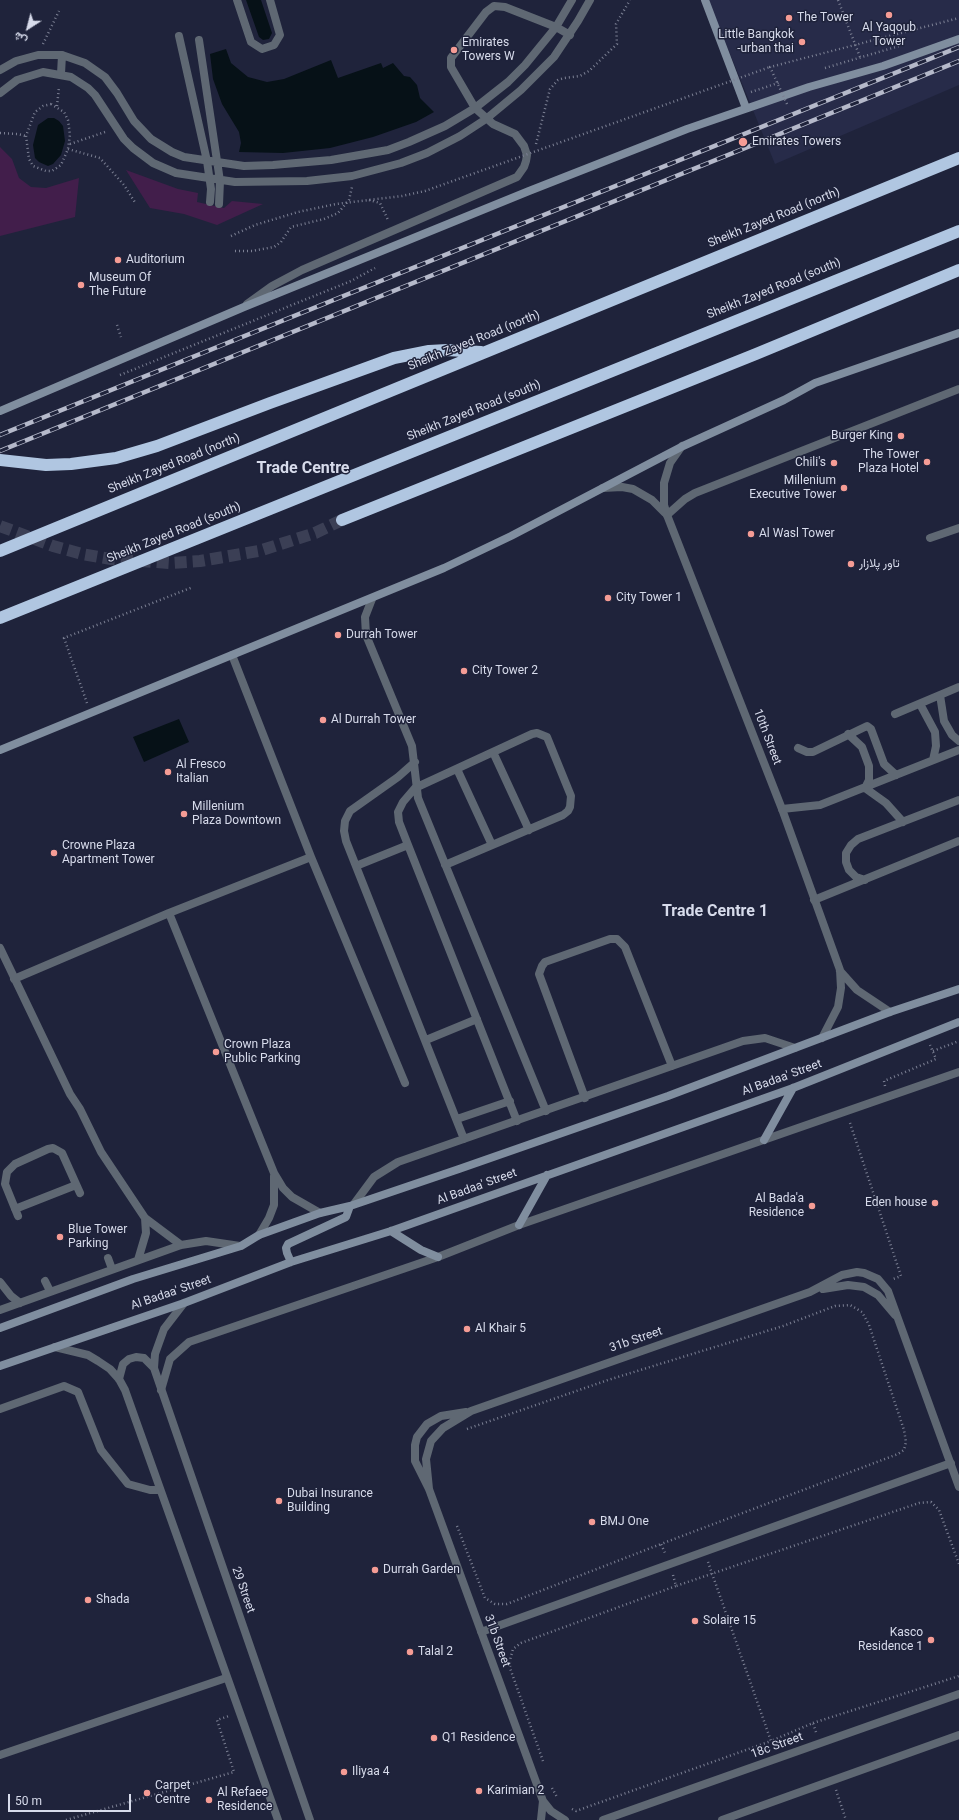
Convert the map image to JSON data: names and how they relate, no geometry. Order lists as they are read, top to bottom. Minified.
{"streets":{"highway":["Sheikh Zayed Road (north)","Sheikh Zayed Road (south)"],"main road":["Al Badaa' Street"],"street":["10th Street","31b Street","29 Street","18c Street"]},"crossings":[["10th Street","Al Badaa' Street"],["Al Badaa' Street","29 Street"]],"districts":["Trade Centre","Trade Centre 1"],"places":["Al Yaqoub Tower","The Tower","Little Bangkok -urban thai","Emirates Towers W","Emirates Towers","Auditorium","Museum Of The Future","Burger King","The Tower Plaza Hotel","Chili's","Millenium Executive Tower","Al Wasl Tower","تاور پلازار","City Tower 1","Durrah Tower","City Tower 2","Al Durrah Tower","Al Fresco Italian","Millenium Plaza Downtown","Crowne Plaza Apartment Tower","Crown Plaza Public Parking","Eden house","Al Bada'a Residence","Blue Tower Parking","Al Khair 5","Dubai Insurance Building","BMJ One","Durrah Garden","Shada","Solaire 15","Kasco Residence 1","Talal 2","Q1 Residence","Iliyaa 4","Karimian 2","Carpet Centre","Al Refaee Residence"],"scale_bar":"50 m","north":"bottom left"}
